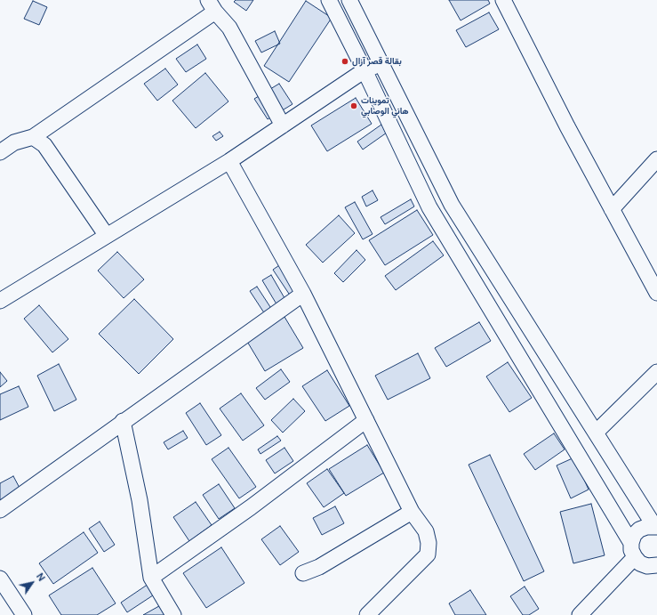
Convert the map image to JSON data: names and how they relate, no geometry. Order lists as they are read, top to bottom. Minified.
{"places":["بقالة قصر آزال","تموينات هاني الوصابي"],"north":"top right"}
